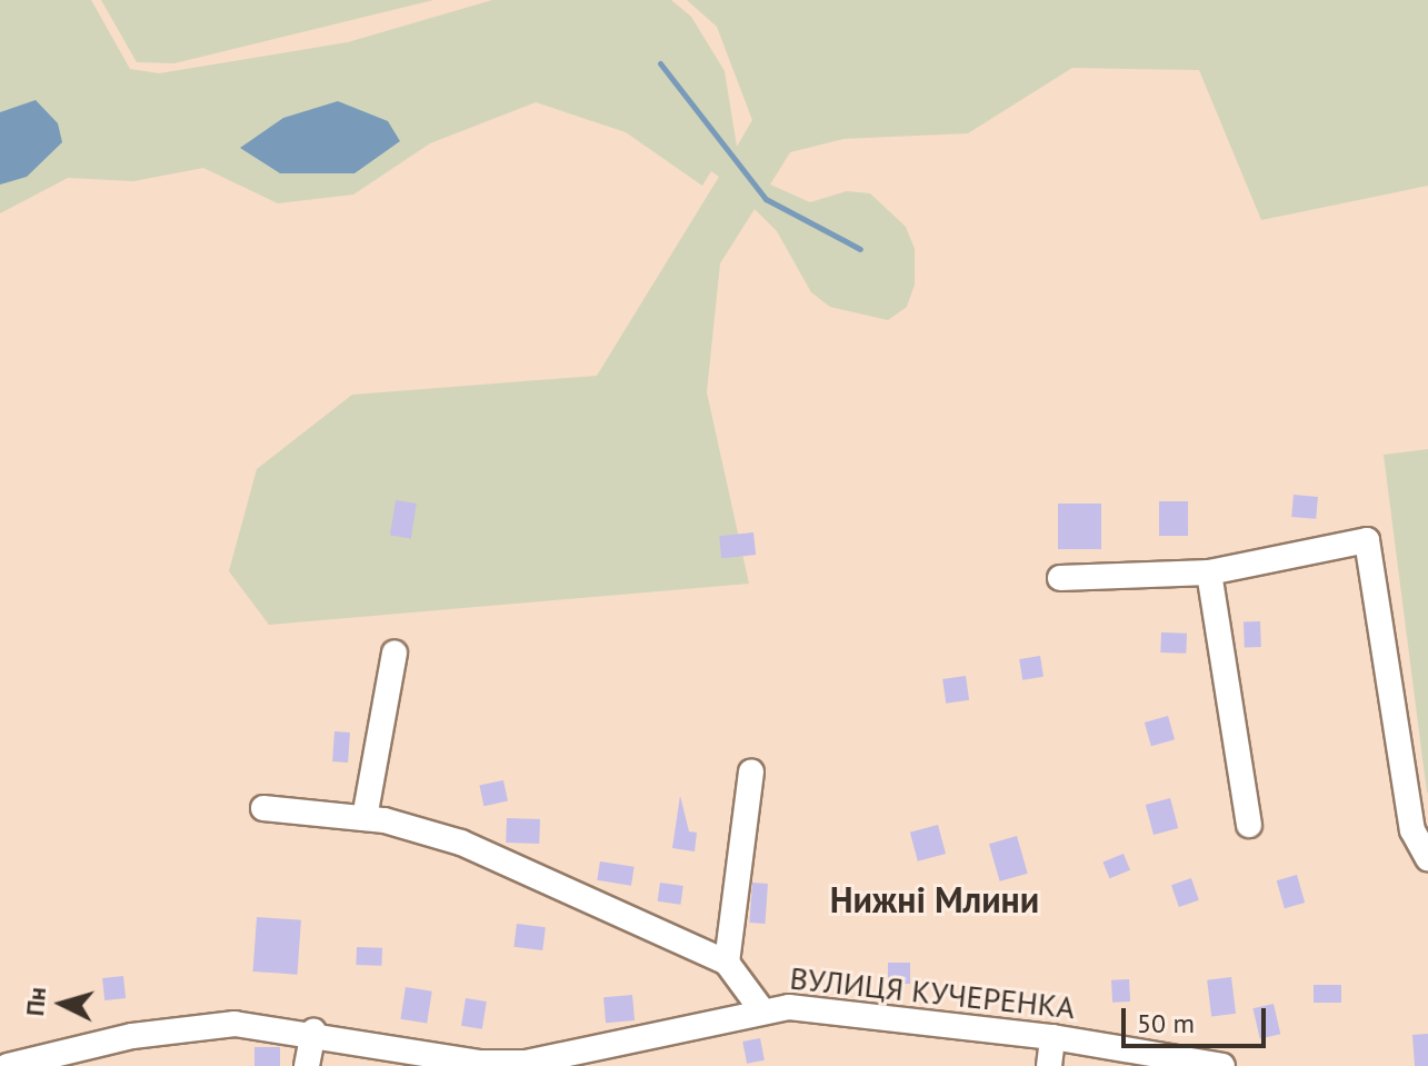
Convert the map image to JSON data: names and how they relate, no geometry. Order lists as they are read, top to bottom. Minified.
{"streets":{"street":["ВУЛИЦЯ КУЧЕРЕНКА"]},"districts":["Нижні Млини"],"scale_bar":"50 m","north":"left"}
